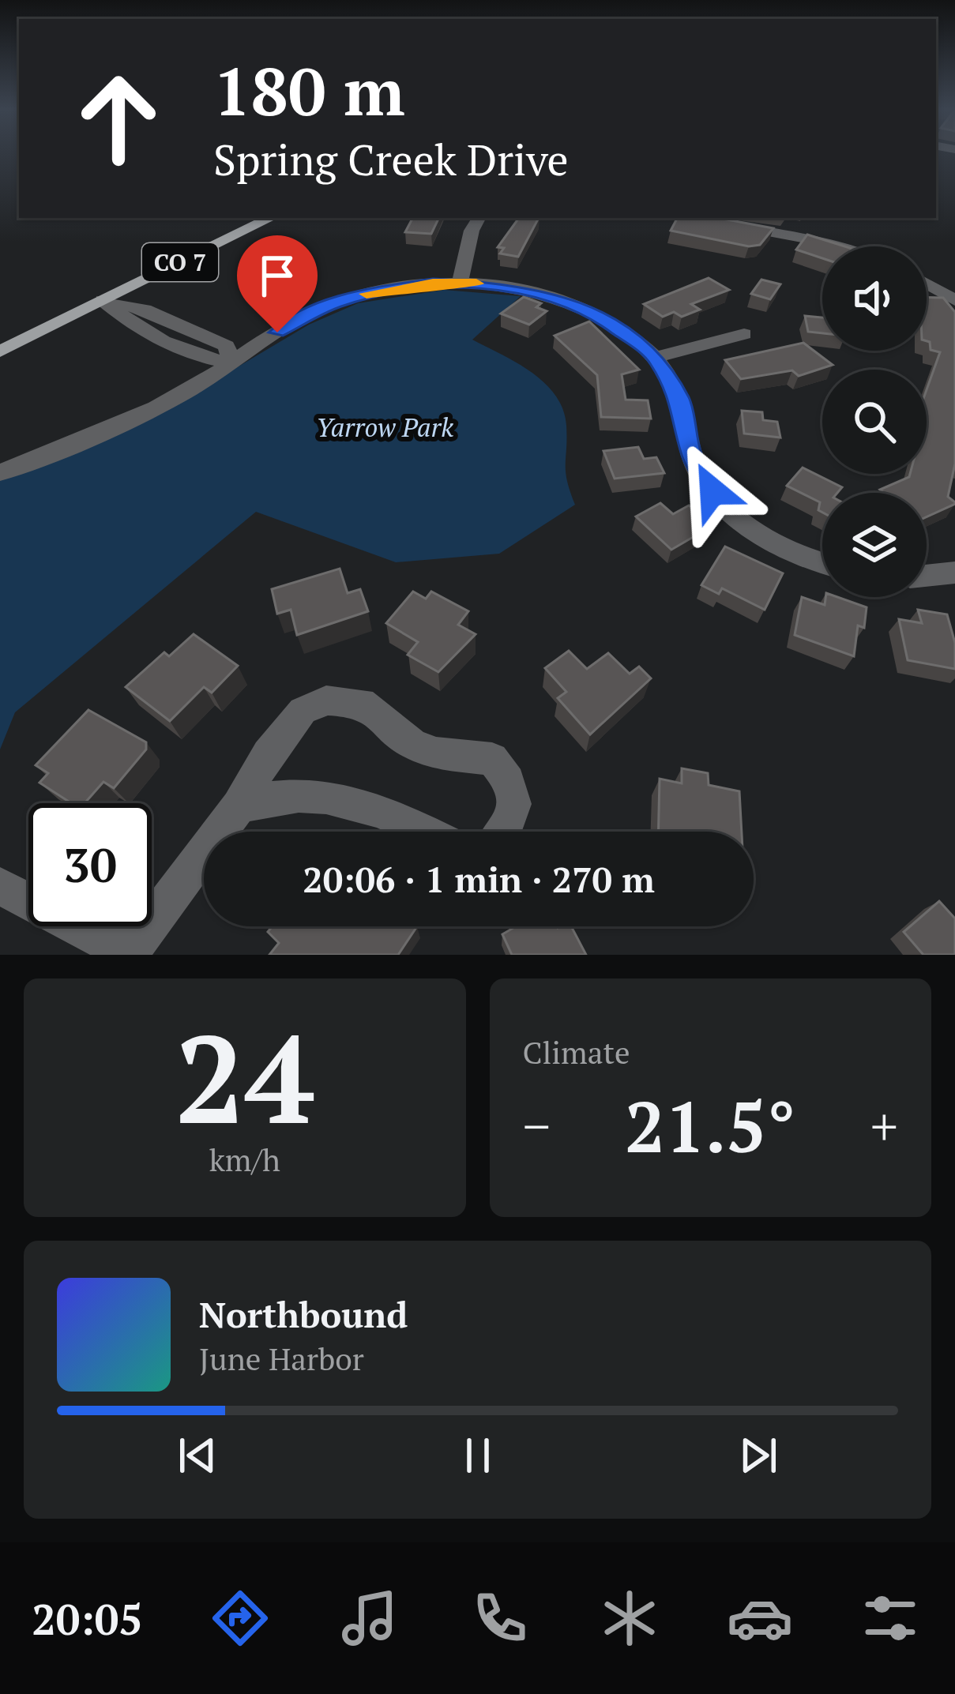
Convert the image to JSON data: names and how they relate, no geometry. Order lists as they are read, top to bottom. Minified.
{"streets":{"main road":["CO 7"]},"parks":["Yarrow Park"],"page":{"turn":["180 m","Spring Creek Drive"],"limit":"30","trip":"20:06 · 1 min · 270 m","tile":[["24","km/h"],"Climate"],"heat":["−","21.5°","+"],"song":["Northbound","June Harbor"],"tabs":"20:05"}}
